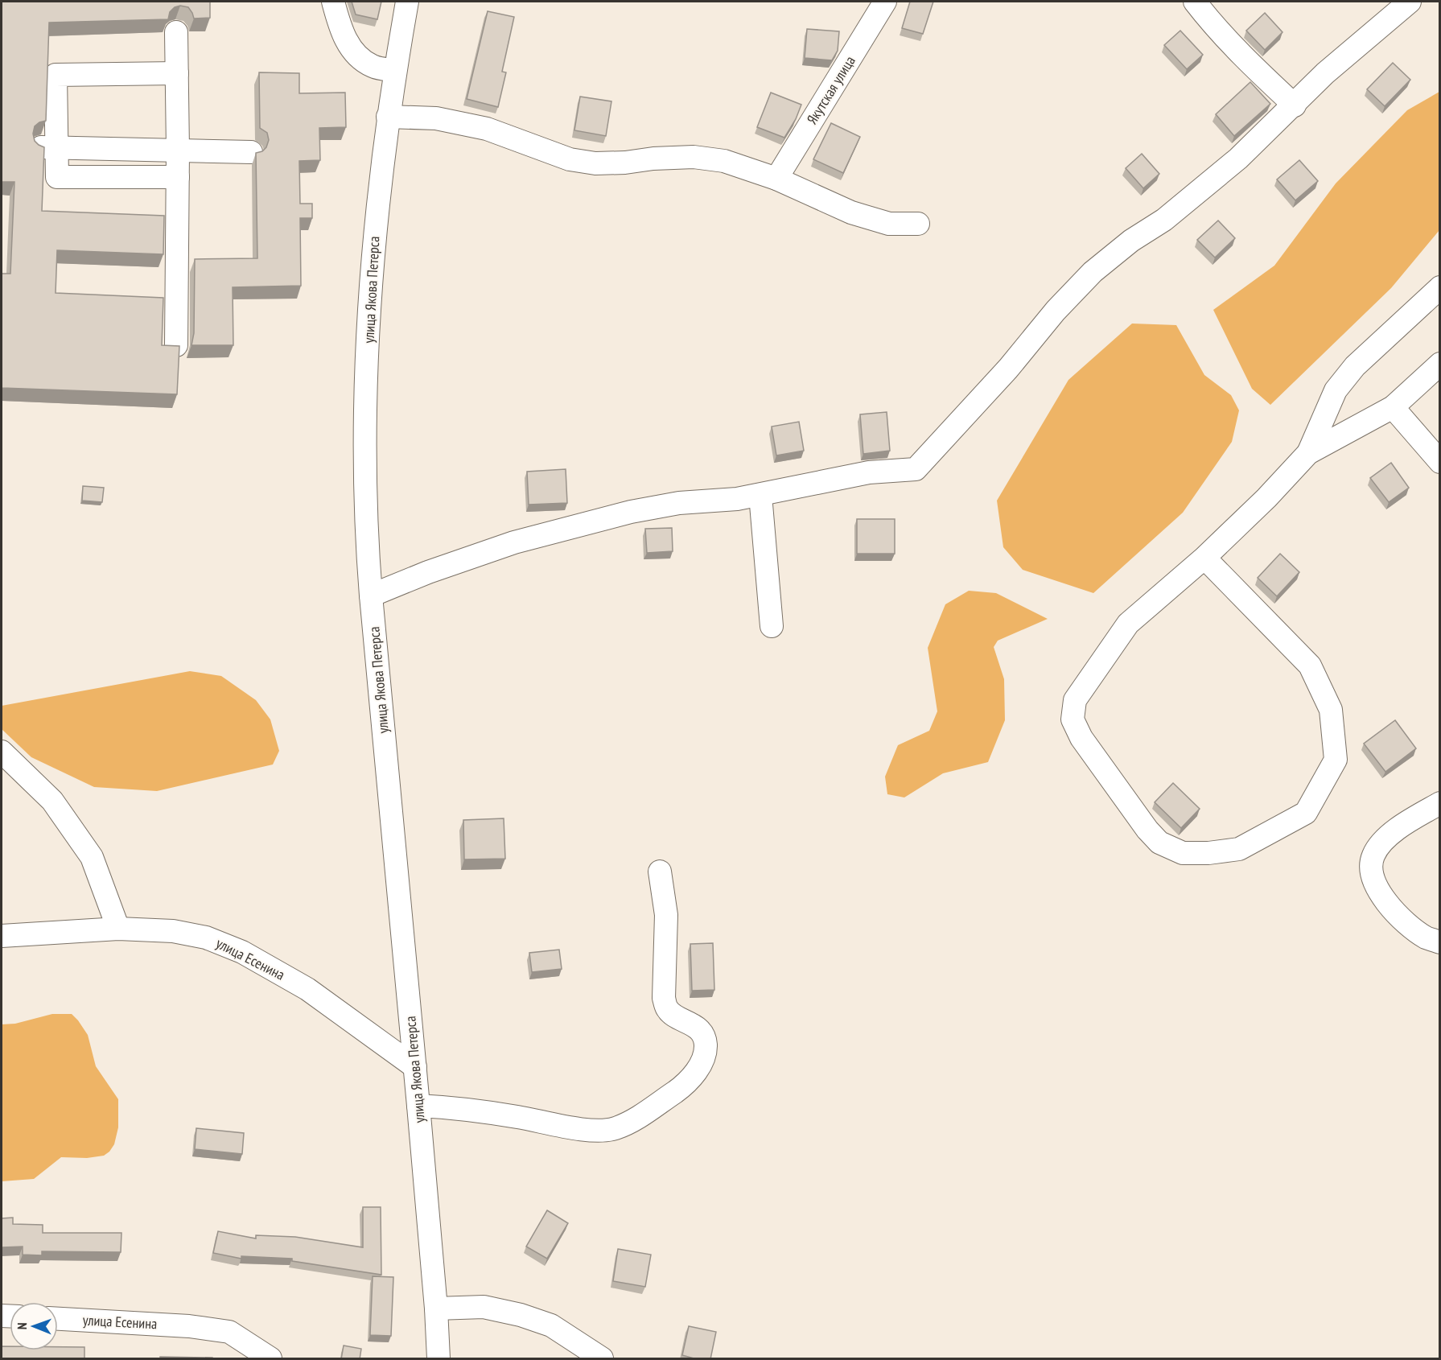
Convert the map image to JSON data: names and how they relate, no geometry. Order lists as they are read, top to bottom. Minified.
{"streets":{"street":["Якутская улица","улица Якова Петерса","улица Есенина"]},"crossings":[["улица Якова Петерса","улица Есенина"]],"north":"left"}
